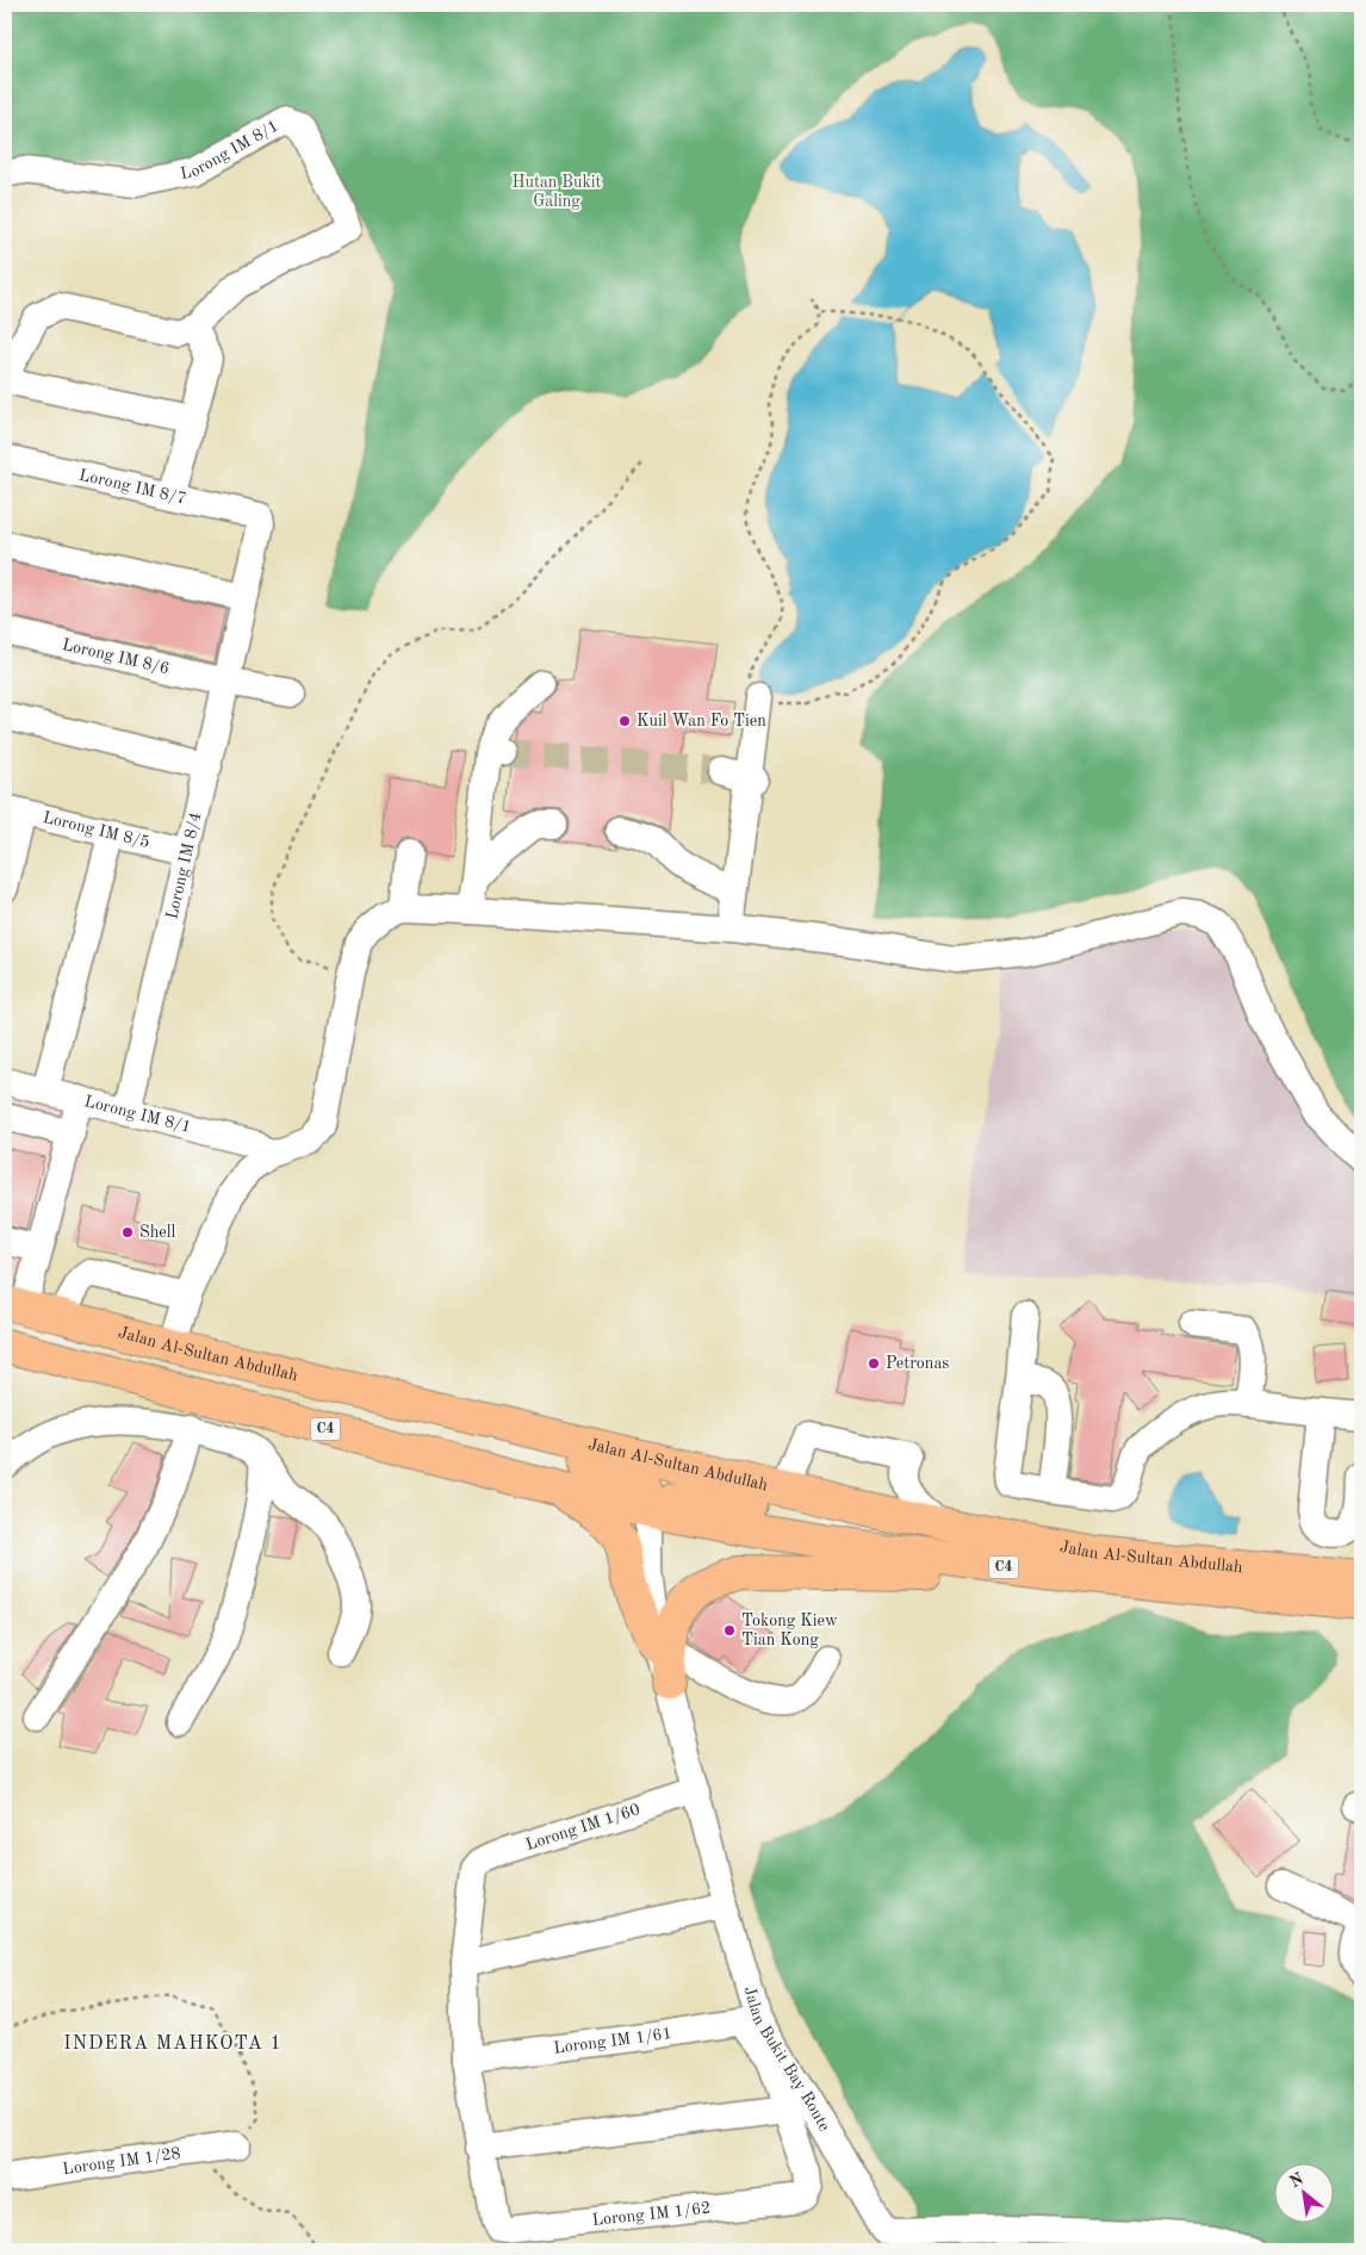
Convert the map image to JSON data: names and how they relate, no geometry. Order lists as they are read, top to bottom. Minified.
{"streets":{"main road":["Jalan Al-Sultan Abdullah","C4"],"street":["Lorong IM 8/1","Lorong IM 8/7","Lorong IM 8/6","Lorong IM 8/5","Lorong IM 8/4","Lorong IM 1/60","Lorong IM 1/61","Jalan Bukit Bay Route","Lorong IM 1/28","Lorong IM 1/62"]},"crossings":[["Lorong IM 8/1","Lorong IM 8/4"],["Lorong IM 8/7","Lorong IM 8/4"],["Lorong IM 8/6","Lorong IM 8/4"],["Lorong IM 8/5","Lorong IM 8/4"],["C4","Jalan Bukit Bay Route"],["Lorong IM 1/60","Jalan Bukit Bay Route"],["Lorong IM 1/61","Jalan Bukit Bay Route"]],"districts":["INDERA MAHKOTA 1"],"parks":["Hutan Bukit Galing"],"places":["Kuil Wan Fo Tien","Shell","Petronas","Tokong Kiew Tian Kong"],"north":"top left"}
